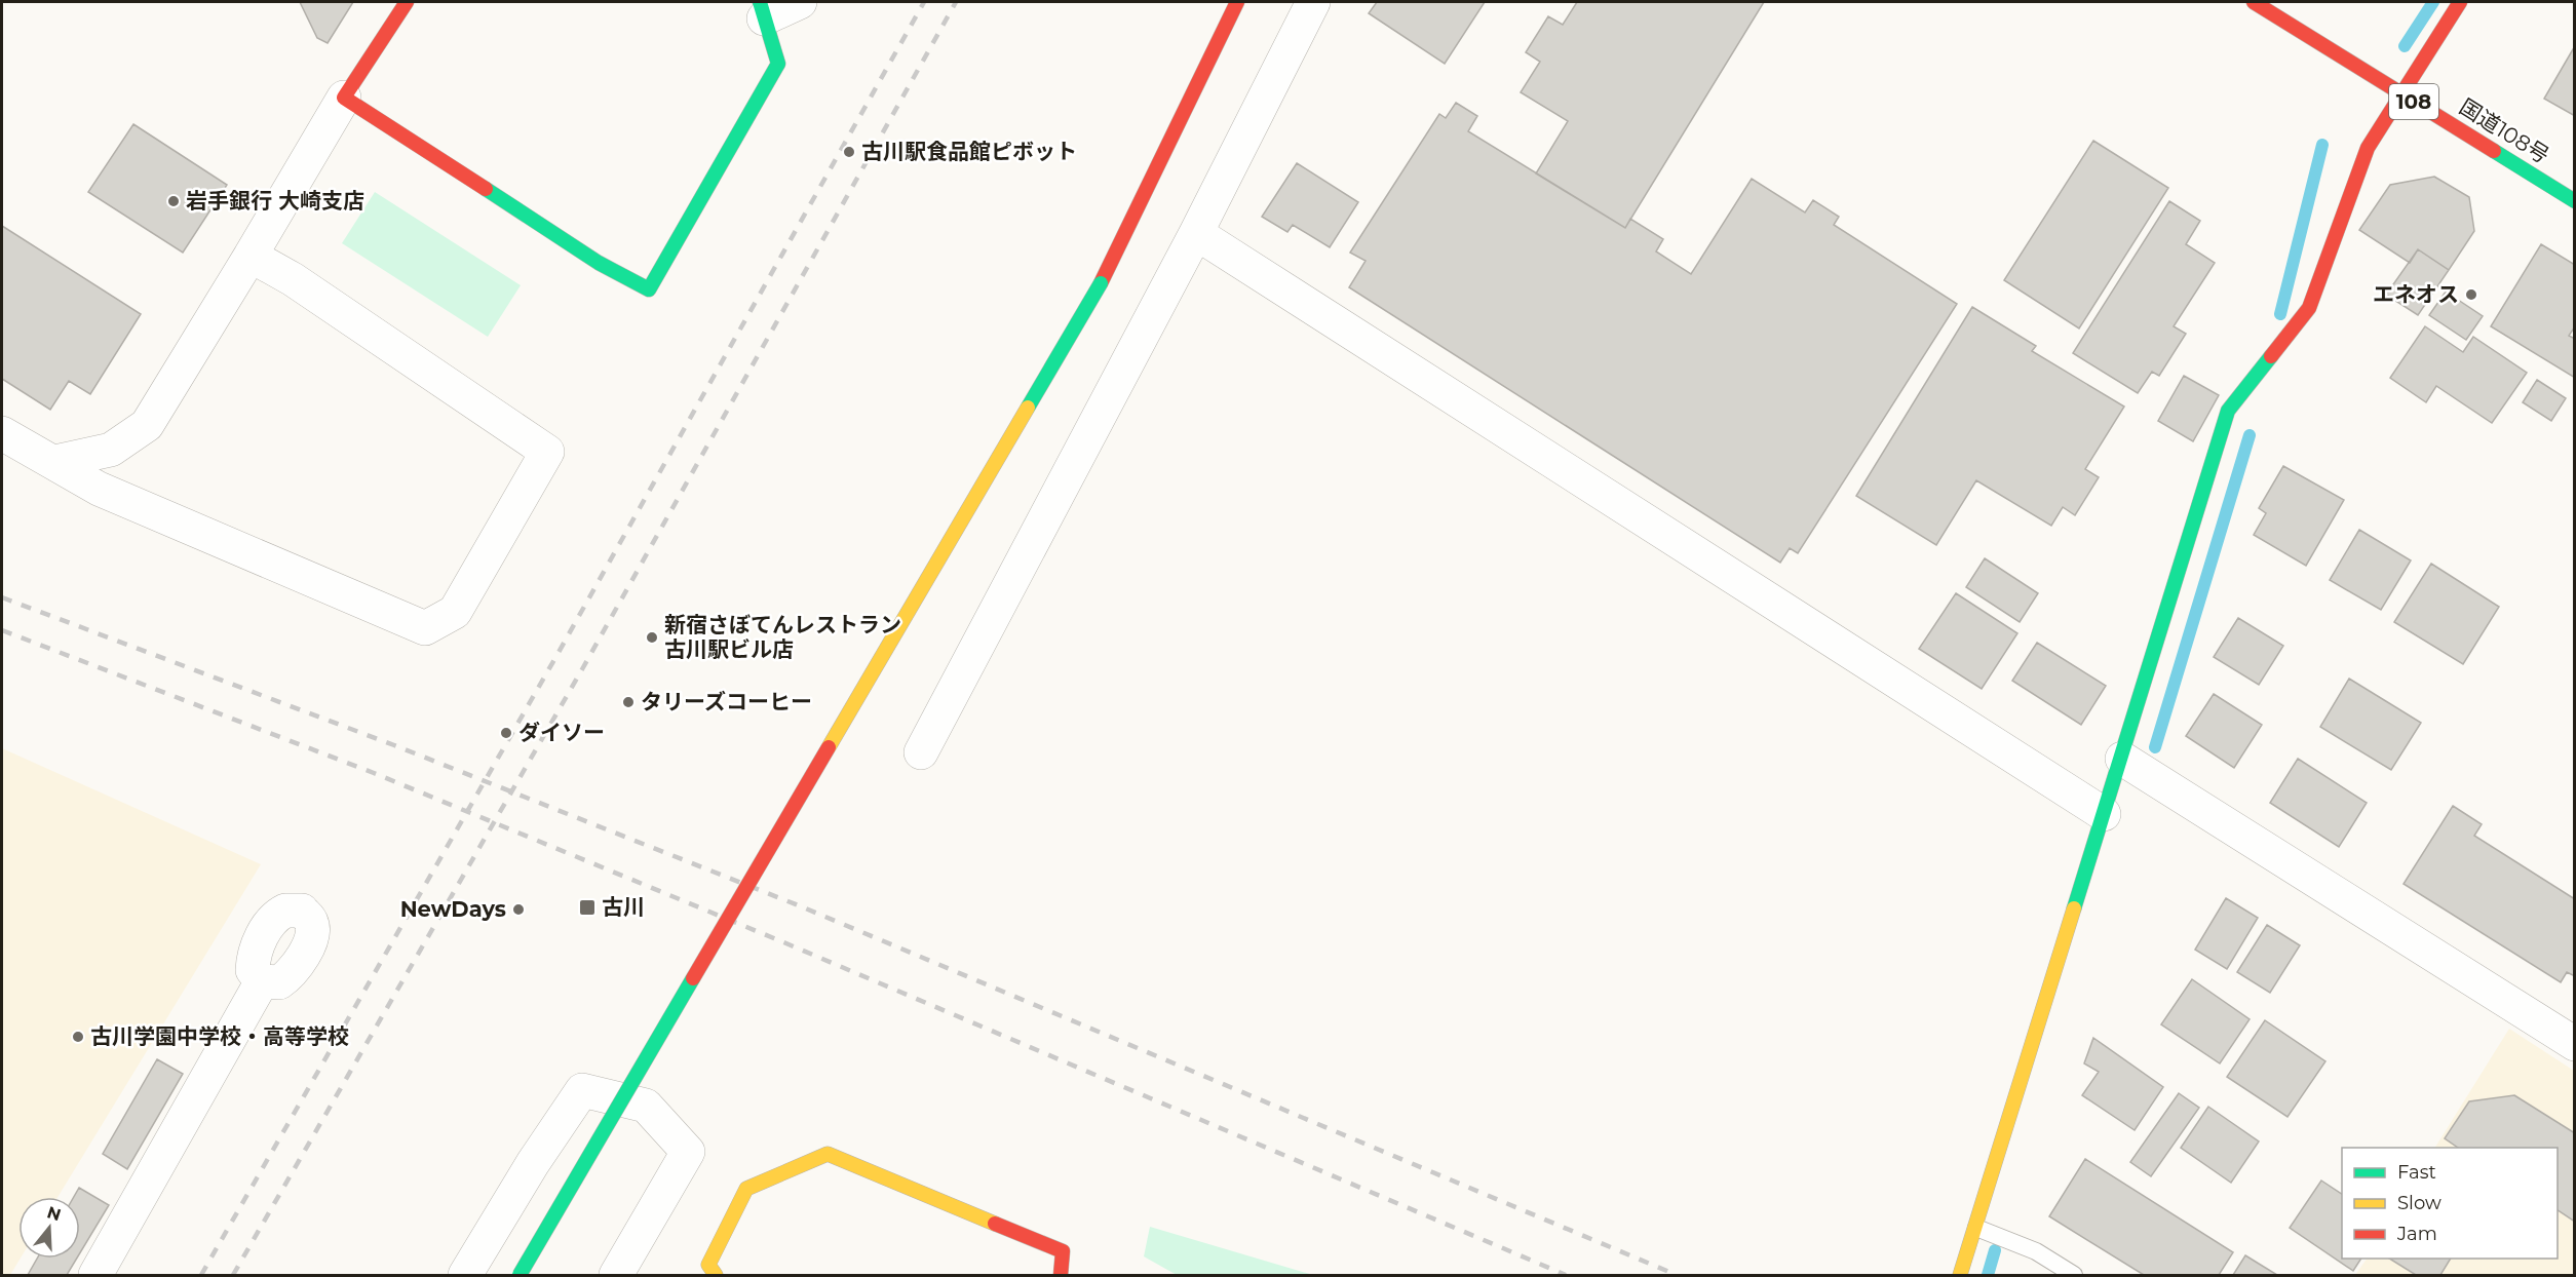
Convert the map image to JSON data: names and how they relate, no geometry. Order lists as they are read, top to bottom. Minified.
{"streets":{"main road":["108","国道108号"]},"places":{"other":["古川駅食品館ピボット","岩手銀行 大崎支店","エネオス","新宿さぼてんレストラン 古川駅ビル店","タリーズコーヒー","ダイソー","NewDays","古川学園中学校・高等学校"],"transit":["古川"]},"legend":["Fast","Slow","Jam"],"north":"top"}
